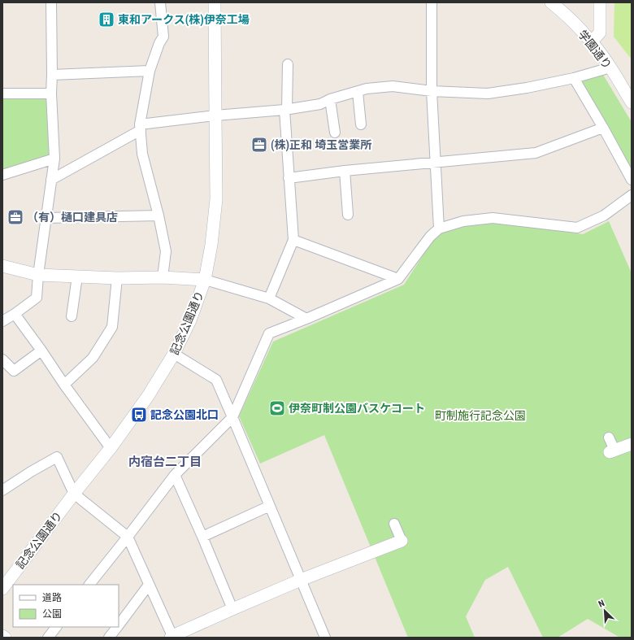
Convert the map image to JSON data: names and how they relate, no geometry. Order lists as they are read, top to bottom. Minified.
{"streets":{"street":["学園通り","記念公園通り"]},"districts":["内宿台二丁目"],"parks":["町制施行記念公園"],"places":{"building":["東和アークス(株)伊奈工場"],"office":["(株)正和 埼玉営業所","（有）樋口建具店"],"sports":["伊奈町制公園バスケコート"],"bus stop":["記念公園北口"]},"legend":["道路","公園"],"north":"top left"}
